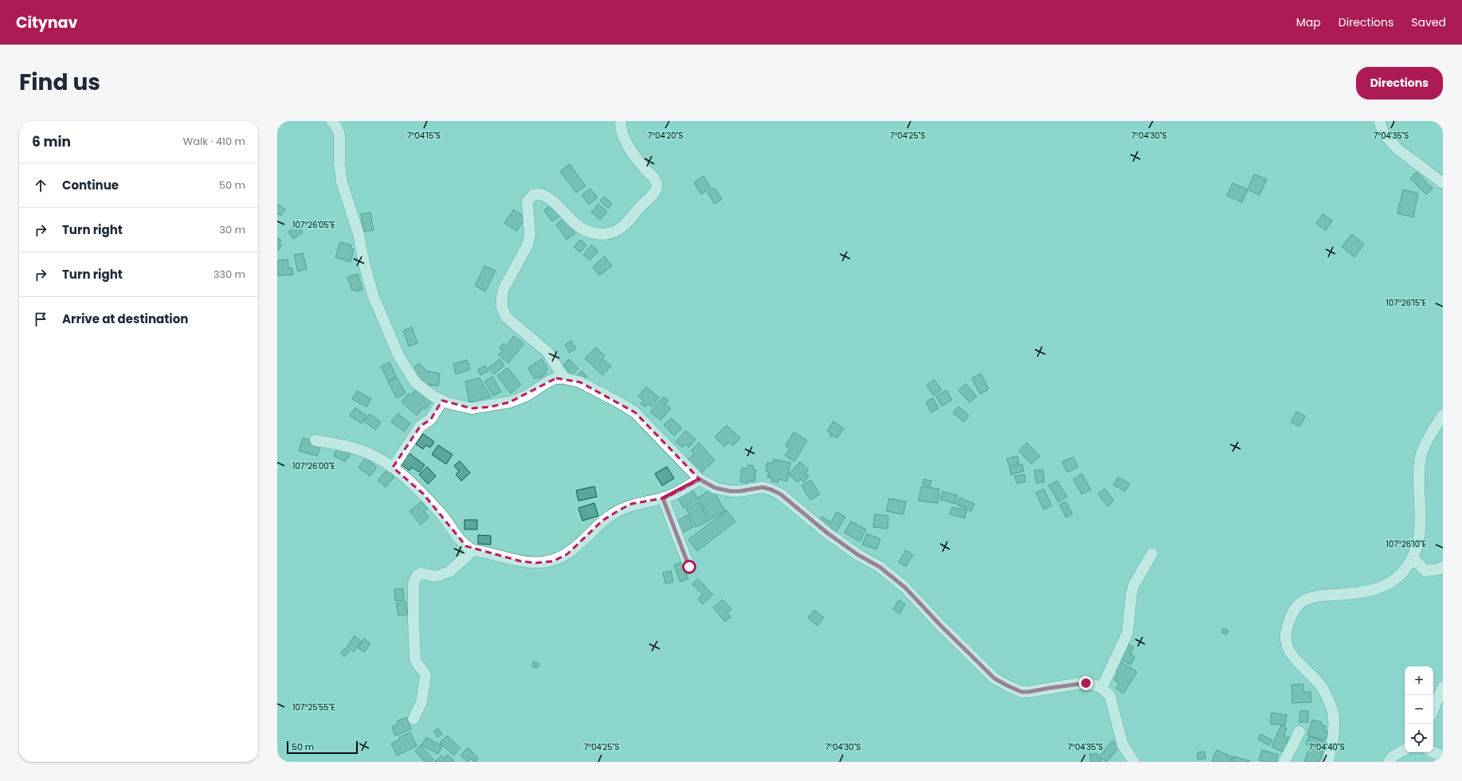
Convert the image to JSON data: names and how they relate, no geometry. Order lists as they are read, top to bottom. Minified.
{"scale_bar":"50 m","page":{"header":"Citynav","nav":["Map","Directions","Saved"],"title":"Find us","buttons":"Directions","heading":["6 min","Walk · 410 m"],"list":[["Continue","50 m"],["Turn right","30 m"],["Turn right","330 m"],"Arrive at destination"],"map_buttons":["+","−"],"scale":"50 m"},"coordinates":["7°04'15\"S","7°04'20\"S","7°04'25\"S","7°04'30\"S","7°04'35\"S","107°26'05\"E","107°26'15\"E","107°26'00\"E","107°26'10\"E","107°25'55\"E","7°04'40\"S"]}
